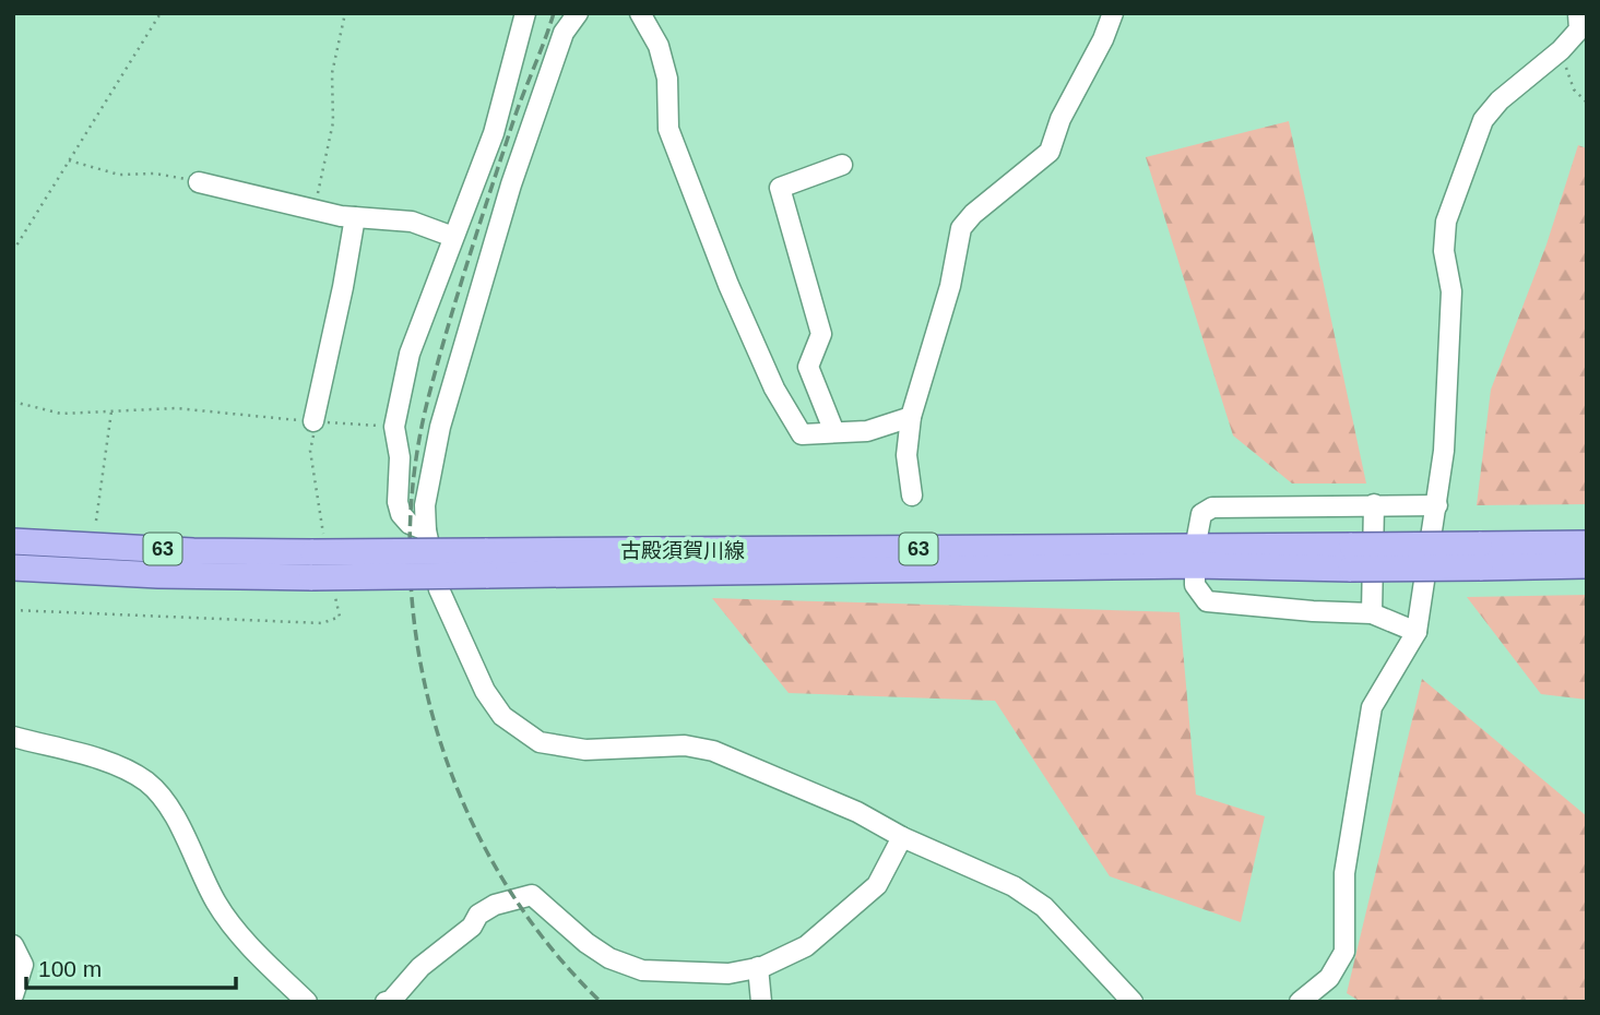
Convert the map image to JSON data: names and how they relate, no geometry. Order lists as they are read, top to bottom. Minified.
{"streets":{"main road":["63","古殿須賀川線"]},"crossings":[["63","古殿須賀川線"]],"scale_bar":"100 m"}
